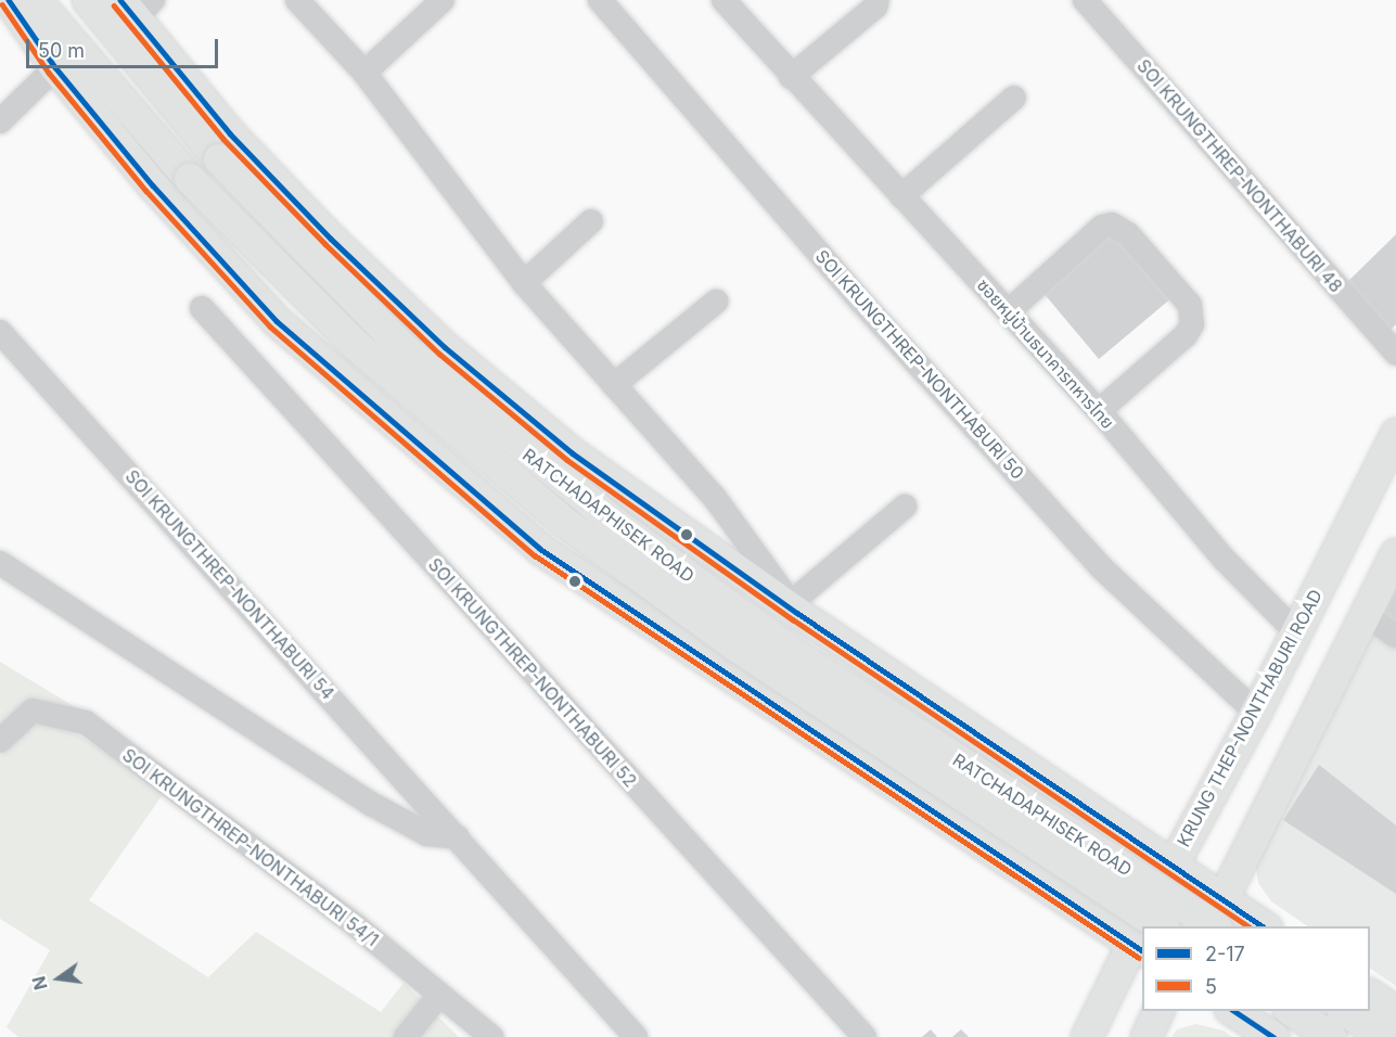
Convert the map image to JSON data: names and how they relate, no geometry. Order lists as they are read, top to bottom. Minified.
{"streets":{"main road":["RATCHADAPHISEK ROAD","KRUNG THEP-NONTHABURI ROAD"],"street":["SOI KRUNGTHREP-NONTHABURI 48","ซอยหมู่บ้านธนาคารทหารไทย","SOI KRUNGTHREP-NONTHABURI 50","SOI KRUNGTHREP-NONTHABURI 54","SOI KRUNGTHREP-NONTHABURI 52","SOI KRUNGTHREP-NONTHABURI 54/1"]},"crossings":[["ซอยหมู่บ้านธนาคารทหารไทย","KRUNG THEP-NONTHABURI ROAD"],["SOI KRUNGTHREP-NONTHABURI 50","KRUNG THEP-NONTHABURI ROAD"],["RATCHADAPHISEK ROAD","KRUNG THEP-NONTHABURI ROAD"]],"lines":["transit line 2-17","transit line 5"],"legend":["2-17","5"],"scale_bar":"50 m","north":"left"}
